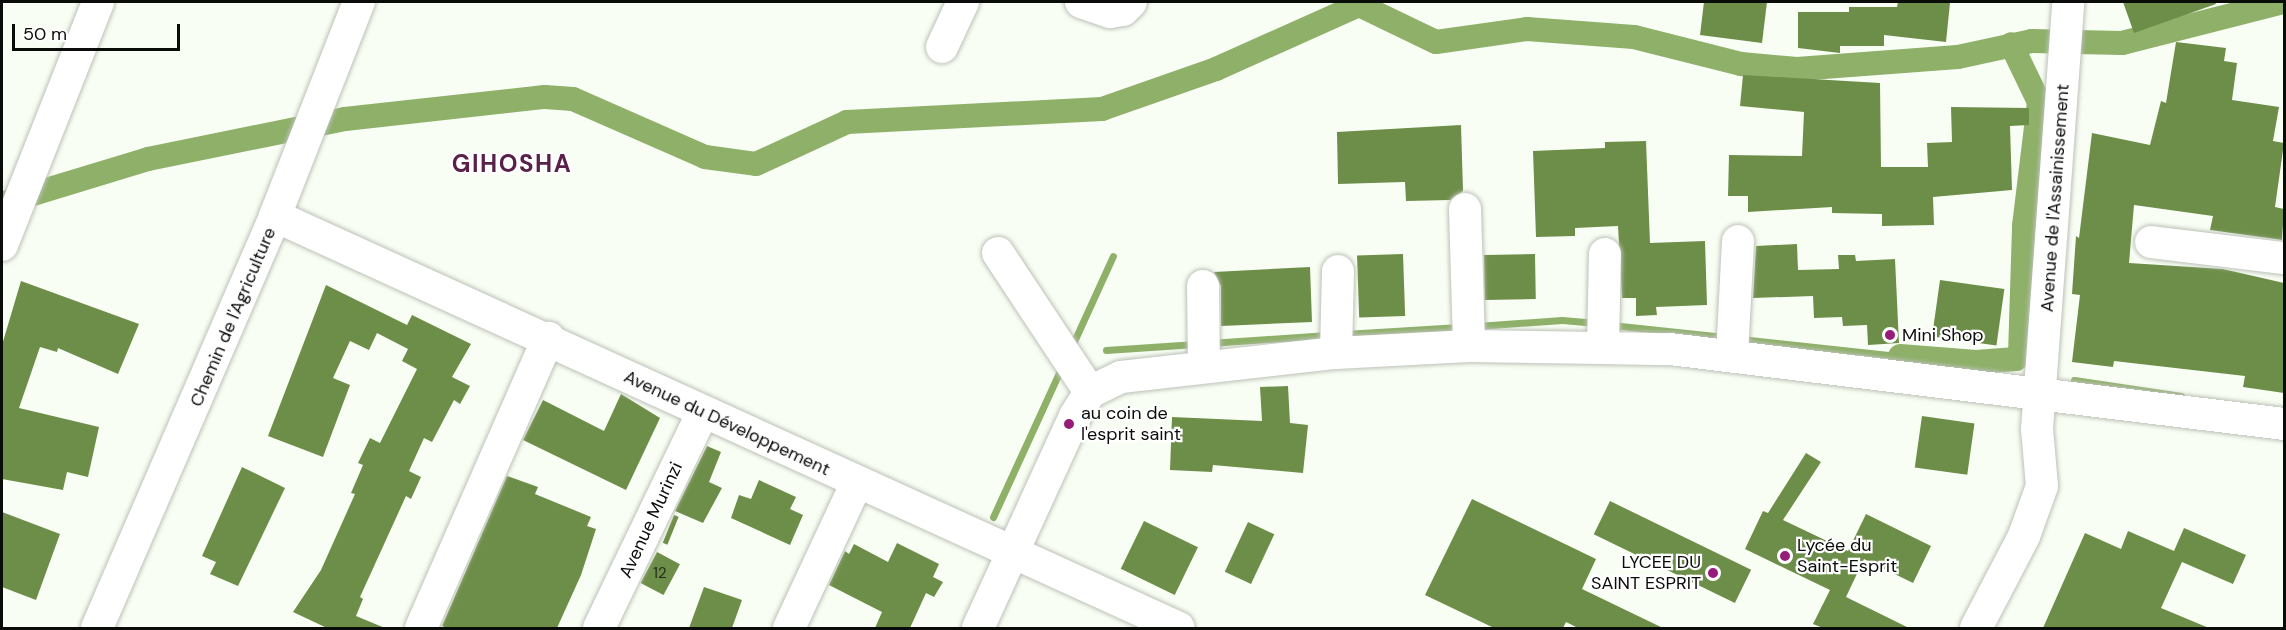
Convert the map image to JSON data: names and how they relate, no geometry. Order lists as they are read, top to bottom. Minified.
{"streets":{"street":["Avenue de l'Assainissement","Chemin de l'Agriculture","Avenue du Développement","Avenue Murinzi"]},"crossings":[["Chemin de l'Agriculture","Avenue du Développement"],["Avenue du Développement","Avenue Murinzi"]],"districts":["GIHOSHA"],"places":["Mini Shop","au coin de l'esprit saint","Lycée du Saint-Esprit","LYCEE DU SAINT ESPRIT"],"house_numbers":["12"],"scale_bar":"50 m"}
